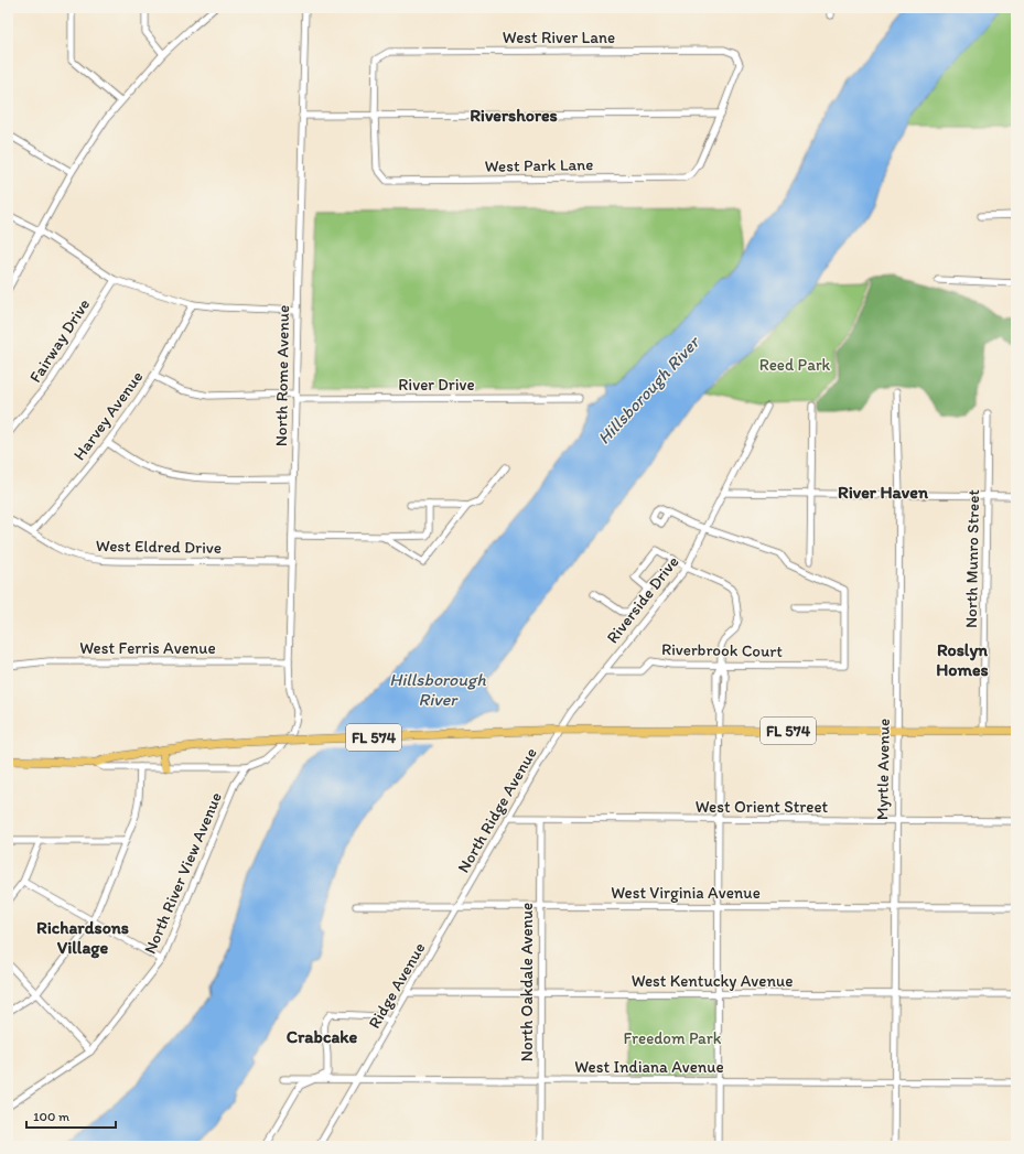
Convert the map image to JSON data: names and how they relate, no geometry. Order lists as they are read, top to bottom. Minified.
{"streets":{"main road":["FL 574"],"street":["West River Lane","West Park Lane","Fairway Drive","North Rome Avenue","River Drive","Harvey Avenue","West Eldred Drive","North Munro Street","Riverside Drive","West Ferris Avenue","Riverbrook Court","Myrtle Avenue","West Orient Street","North Ridge Avenue","North River View Avenue","West Virginia Avenue","West Kentucky Avenue","North Oakdale Avenue","Ridge Avenue","West Indiana Avenue"]},"crossings":[["West River Lane","West Park Lane"],["North Rome Avenue","River Drive"],["North Rome Avenue","West Eldred Drive"],["North Rome Avenue","West Ferris Avenue"],["North Rome Avenue","North River View Avenue"],["River Drive","Harvey Avenue"],["Harvey Avenue","West Eldred Drive"],["North Munro Street","FL 574"],["Riverside Drive","Riverbrook Court"],["Riverside Drive","FL 574"],["Riverside Drive","North Ridge Avenue"],["FL 574","Myrtle Avenue"],["FL 574","North Ridge Avenue"],["Myrtle Avenue","West Orient Street"],["Myrtle Avenue","West Virginia Avenue"],["Myrtle Avenue","West Kentucky Avenue"],["Myrtle Avenue","West Indiana Avenue"],["West Orient Street","North Ridge Avenue"],["West Orient Street","North Oakdale Avenue"],["North Ridge Avenue","West Virginia Avenue"],["North Ridge Avenue","Ridge Avenue"],["West Virginia Avenue","North Oakdale Avenue"],["West Virginia Avenue","Ridge Avenue"],["West Kentucky Avenue","North Oakdale Avenue"],["West Kentucky Avenue","Ridge Avenue"],["North Oakdale Avenue","West Indiana Avenue"],["Ridge Avenue","West Indiana Avenue"]],"districts":["Rivershores","River Haven","Roslyn Homes","Richardsons Village","Crabcake"],"water":["Hillsborough River"],"parks":["Reed Park","Freedom Park"],"scale_bar":"100 m"}
